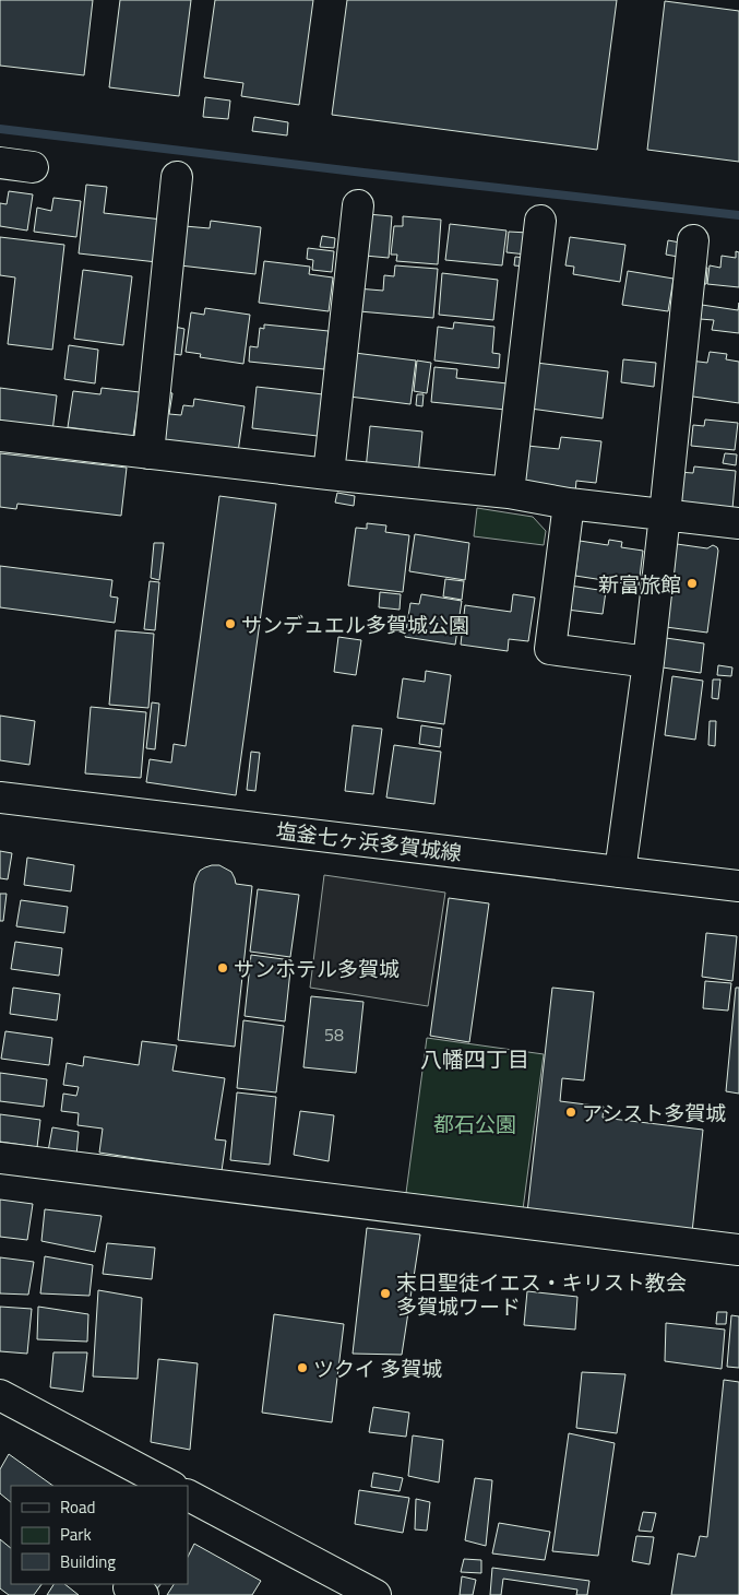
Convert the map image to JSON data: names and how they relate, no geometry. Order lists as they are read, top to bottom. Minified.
{"streets":{"street":["塩釜七ヶ浜多賀城線"]},"districts":["八幡四丁目"],"parks":["都石公園"],"places":["新富旅館","サンデュエル多賀城公園","サンホテル多賀城","アシスト多賀城","末日聖徒イエス・キリスト教会 多賀城ワード","ツクイ 多賀城"],"house_numbers":["58"],"legend":["Road","Park","Building"]}
